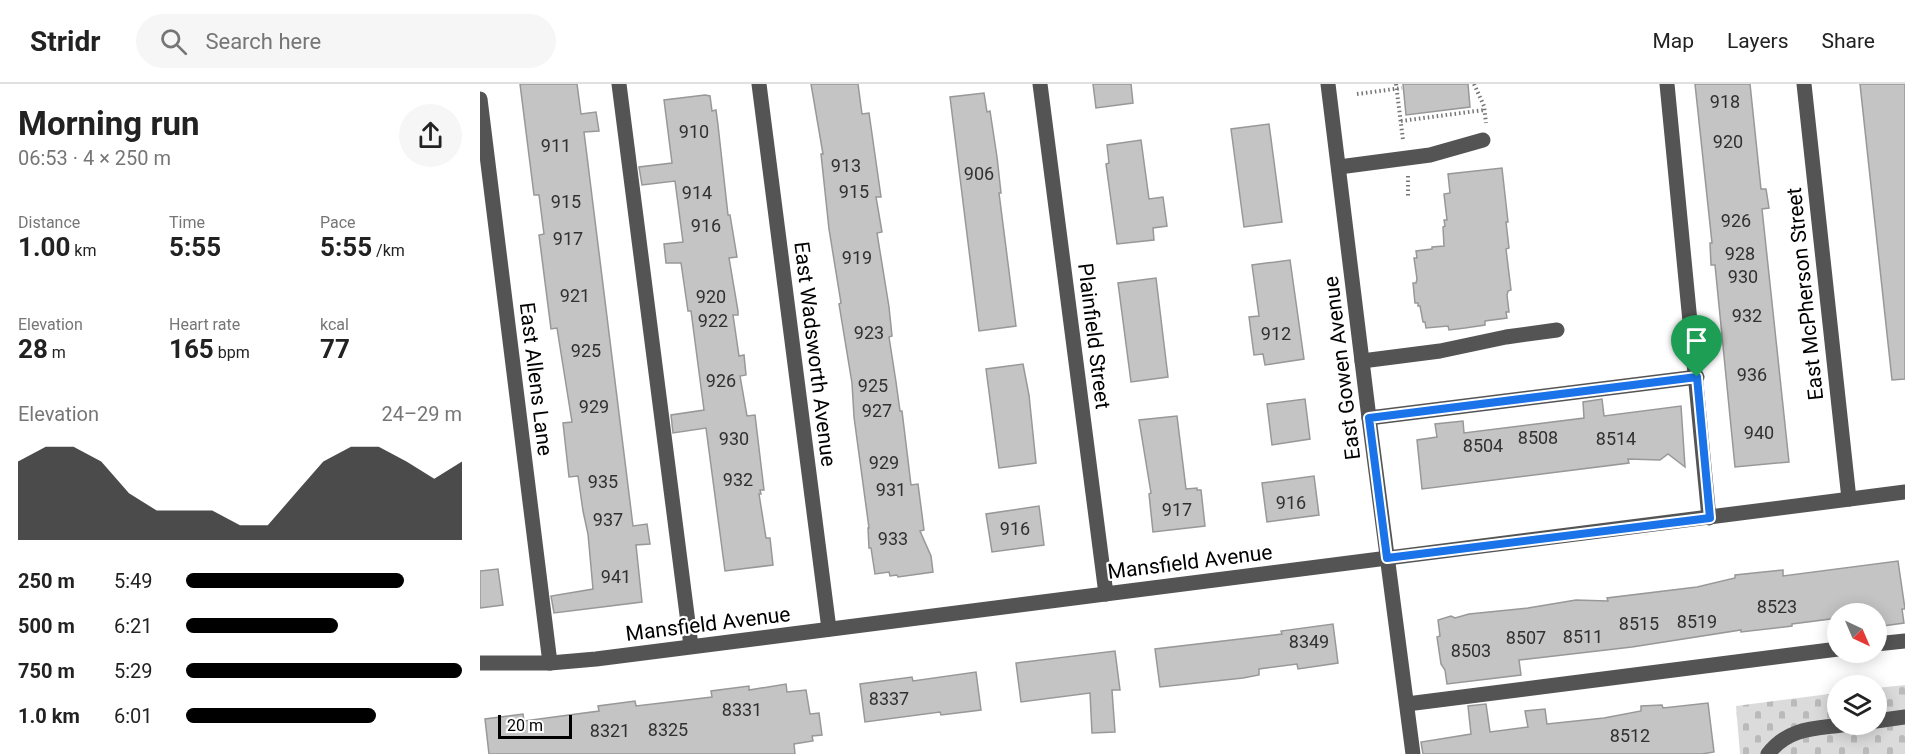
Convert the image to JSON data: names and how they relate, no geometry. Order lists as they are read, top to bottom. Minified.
{"streets":{"street":["East McPherson Street","Plainfield Street","East Wadsworth Avenue","East Gowen Avenue","East Allens Lane","Mansfield Avenue"]},"crossings":[["East McPherson Street","Mansfield Avenue"],["Plainfield Street","Mansfield Avenue"],["East Wadsworth Avenue","Mansfield Avenue"],["East Gowen Avenue","Mansfield Avenue"],["East Allens Lane","Mansfield Avenue"]],"house_numbers":["918","910","920","911","913","906","915","914","915","926","916","917","928","919","930","921","920","932","922","923","912","925","936","926","925","929","927","940","8508","930","8514","8504","929","932","935","931","916","917","937","916","933","941","8523","8519","8515","8511","8507","8349","8503","8337","8331","8325","8321","8512"],"scale_bar":"20 m","north":"bottom right","page":{"header":"Stridr","search":"Search here","nav":["Map","Layers","Share"],"heading":["Morning run","06:53 · 4 × 250 m"],"stats":[["Distance","1.00 km"],["Time","5:55"],["Pace","5:55 /km"],["Elevation","28 m"],["Heart rate","165 bpm"],["kcal","77"]],"chart":["Elevation","24–29 m"],"list":[{"name":"250 m","note":"5:49"},{"name":"500 m","note":"6:21"},{"name":"750 m","note":"5:29"},{"name":"1.0 km","note":"6:01"}],"scale":"20 m"}}
